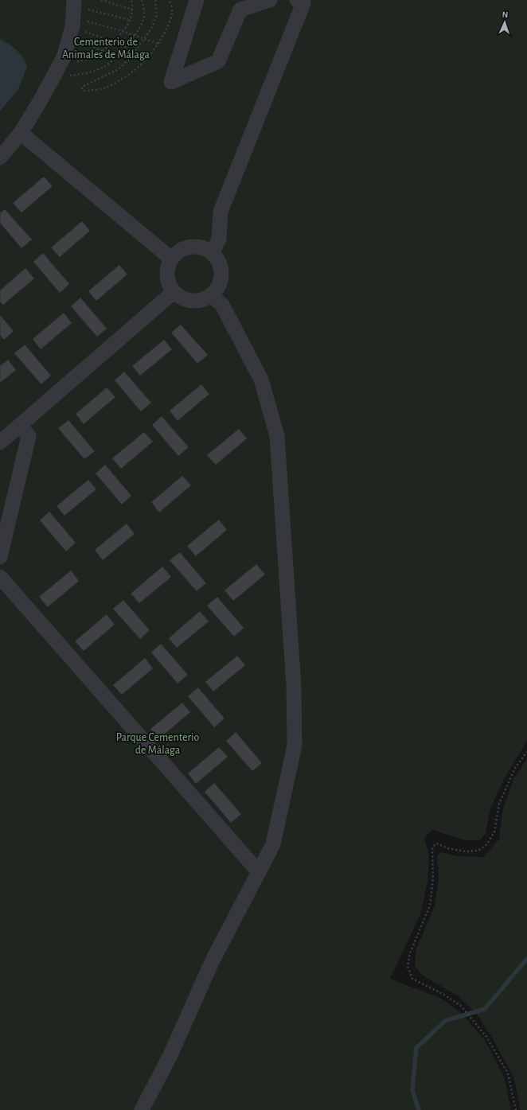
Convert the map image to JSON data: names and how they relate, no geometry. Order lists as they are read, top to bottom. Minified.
{"parks":["Cementerio de Animales de Málaga","Parque Cementerio de Málaga"],"north":"top"}
